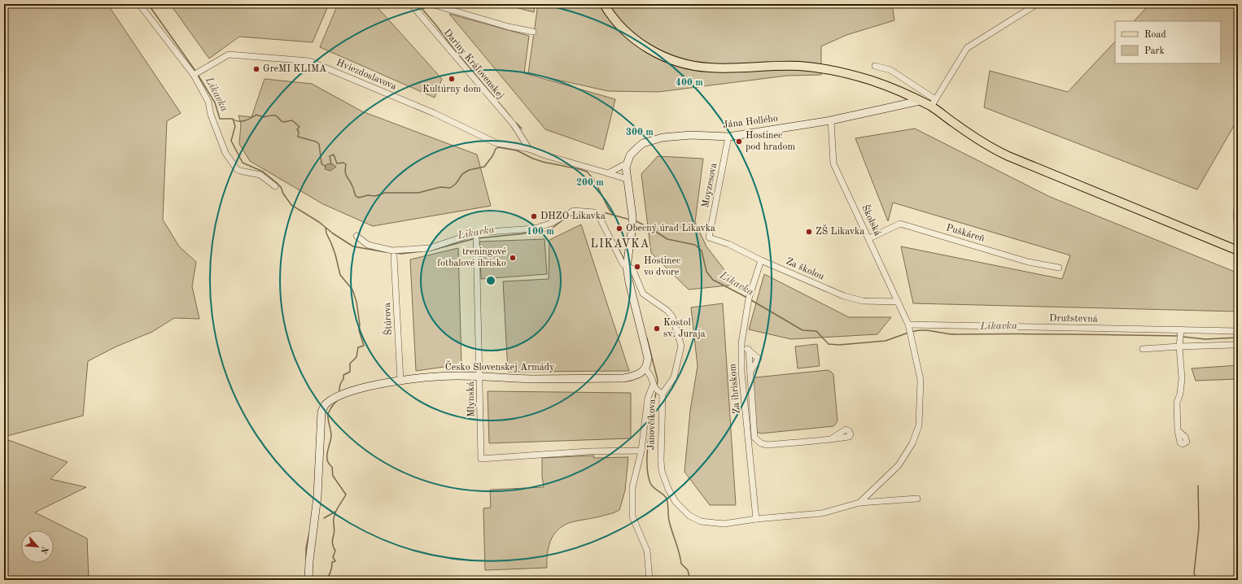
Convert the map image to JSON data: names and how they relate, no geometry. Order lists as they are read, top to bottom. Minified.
{"streets":{"street":["Dariny Kráľovenskej","Hviezdoslavova","Jána Hollého","Moyzesova","Školská","Puškáreň","Za školou","Štúrova","Družstevná","Česko Slovenskej Armády","Za ihriskom","Mlynská","Janovčíkova"]},"crossings":[["Dariny Kráľovenskej","Hviezdoslavova"],["Jána Hollého","Moyzesova"],["Jána Hollého","Školská"],["Jána Hollého","Janovčíkova"],["Moyzesova","Za školou"],["Školská","Puškáreň"],["Školská","Za školou"],["Školská","Družstevná"],["Školská","Janovčíkova"],["Za školou","Za ihriskom"],["Štúrova","Česko Slovenskej Armády"],["Česko Slovenskej Armády","Mlynská"],["Česko Slovenskej Armády","Janovčíkova"],["Za ihriskom","Janovčíkova"]],"districts":["LIKAVKA"],"water":["Likavka"],"places":["GreMI KLIMA","Kultúrny dom","Hostinec pod hradom","DHZO Likavka","Obecný úrad Likavka","ZŠ Likavka","treningové fotbalové ihrisko","Hostinec vo dvore","Kostol sv. Juraja"],"legend":["Road","Park"],"north":"bottom right","rings":["400 m","300 m","200 m","100 m"]}
